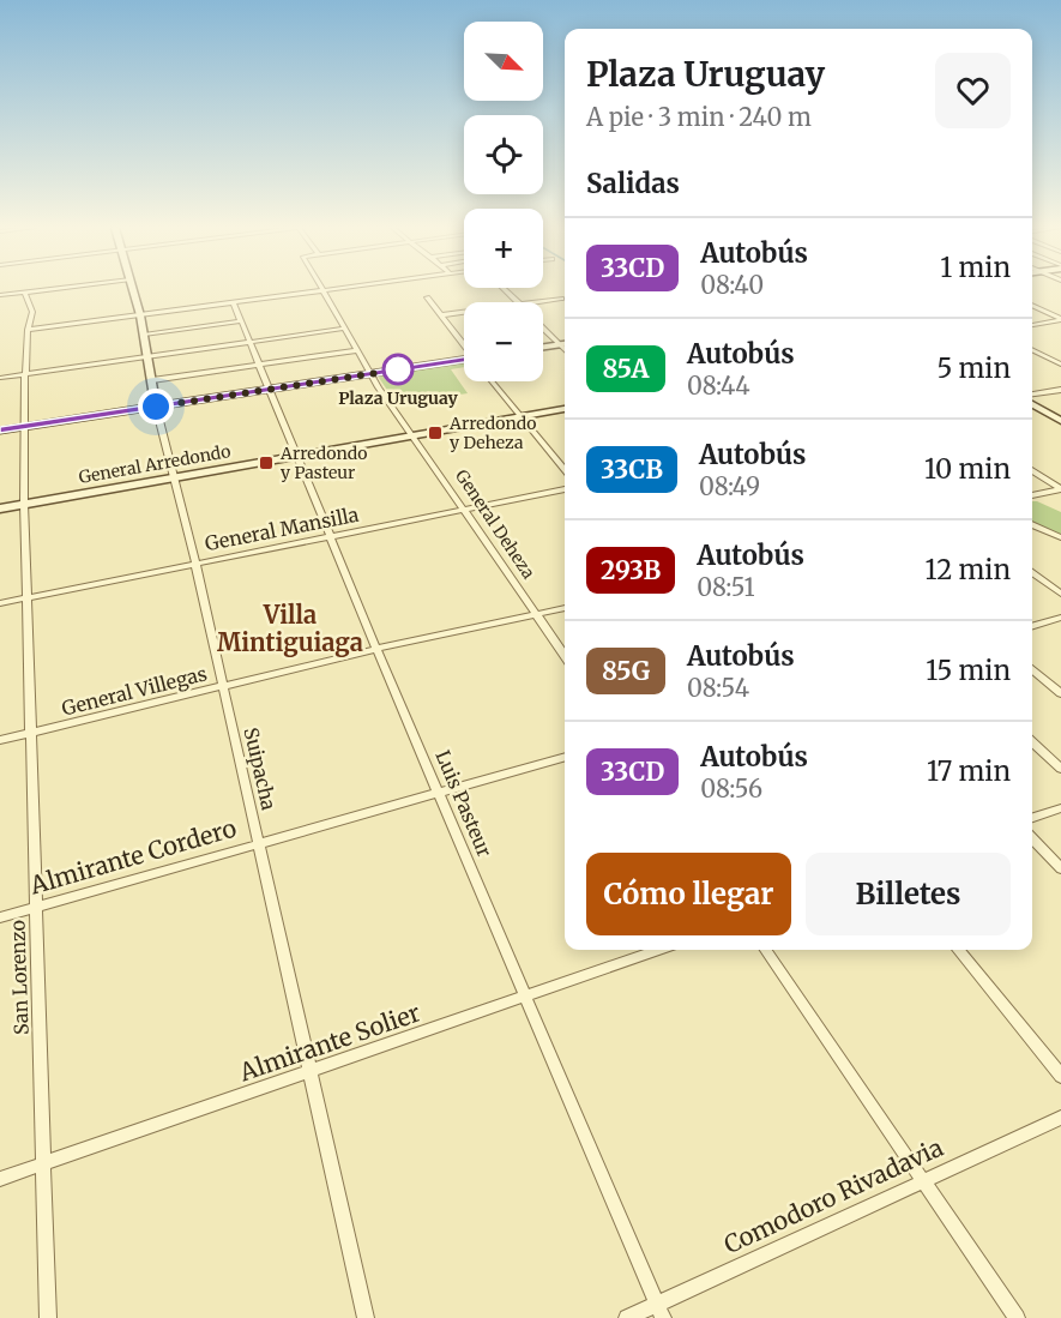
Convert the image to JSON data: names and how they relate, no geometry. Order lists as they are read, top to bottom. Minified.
{"streets":{"street":["General Arredondo","General Deheza","General Mansilla","General Villegas","Suipacha","Luis Pasteur","Almirante Cordero","San Lorenzo","Almirante Solier","Comodoro Rivadavia"]},"crossings":[["General Arredondo","General Deheza"],["General Arredondo","Suipacha"],["General Arredondo","Luis Pasteur"],["General Arredondo","San Lorenzo"],["General Deheza","General Mansilla"],["General Deheza","General Villegas"],["General Mansilla","Suipacha"],["General Mansilla","Luis Pasteur"],["General Mansilla","San Lorenzo"],["General Villegas","Suipacha"],["General Villegas","Luis Pasteur"],["General Villegas","San Lorenzo"],["Suipacha","Almirante Cordero"],["Suipacha","Almirante Solier"],["Luis Pasteur","Almirante Cordero"],["Luis Pasteur","Almirante Solier"],["Luis Pasteur","Comodoro Rivadavia"],["Almirante Cordero","San Lorenzo"],["San Lorenzo","Almirante Solier"]],"districts":["Villa Mintiguiaga"],"places":{"other":["Plaza Uruguay"],"transit":["Arredondo y Deheza","Arredondo y Pasteur"]},"lines":["bus line 33CD"],"north":"bottom right","page":{"map_buttons":["+","−"],"heading":[["Plaza Uruguay","A pie · 3 min · 240 m"],"Salidas"],"list":[{"mark":"33CD","name":"Autobús","note":"08:40","value":"1 min"},{"mark":"85A","name":"Autobús","note":"08:44","value":"5 min"},{"mark":"33CB","name":"Autobús","note":"08:49","value":"10 min"},{"mark":"293B","name":"Autobús","note":"08:51","value":"12 min"},{"mark":"85G","name":"Autobús","note":"08:54","value":"15 min"},{"mark":"33CD","name":"Autobús","note":"08:56","value":"17 min"}],"buttons":["Cómo llegar","Billetes"]}}
